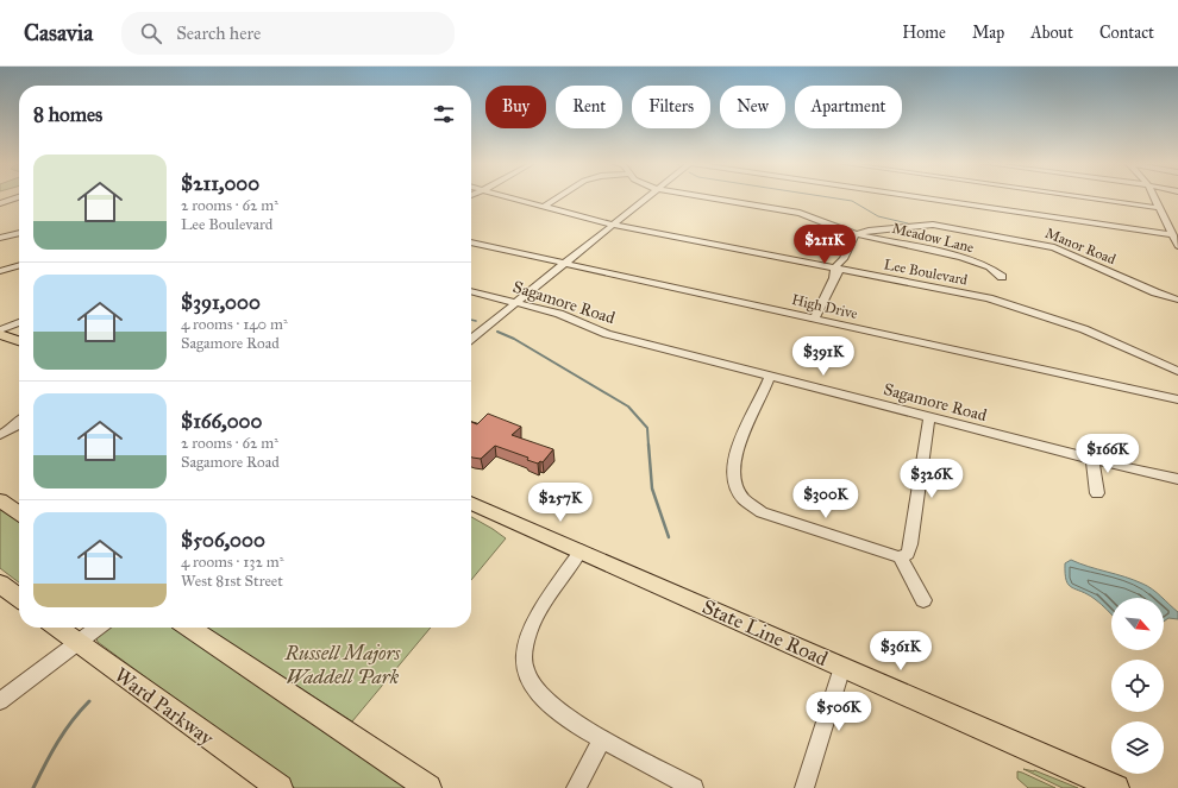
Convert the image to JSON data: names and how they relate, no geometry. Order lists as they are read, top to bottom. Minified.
{"streets":{"main road":["State Line Road","Ward Parkway"],"street":["Meadow Lane","Manor Road","Lee Boulevard","Sagamore Road","High Drive"]},"crossings":[["Meadow Lane","Manor Road"]],"parks":["Russell Majors Waddell Park"],"north":"bottom right","page":{"header":"Casavia","search":"Search here","nav":["Home","Map","About","Contact"],"chip":["Buy","Rent","Filters","New","Apartment"],"heading":"8 homes","list":[{"name":"$211,000","note":"2 rooms · 62 m² · Lee Boulevard"},{"name":"$391,000","note":"4 rooms · 140 m² · Sagamore Road"},{"name":"$166,000","note":"2 rooms · 62 m² · Sagamore Road"},{"name":"$506,000","note":"4 rooms · 132 m² · West 81st Street"}],"price":["$211K","$391K","$166K","$326K","$300K","$257K","$361K","$506K"]}}
